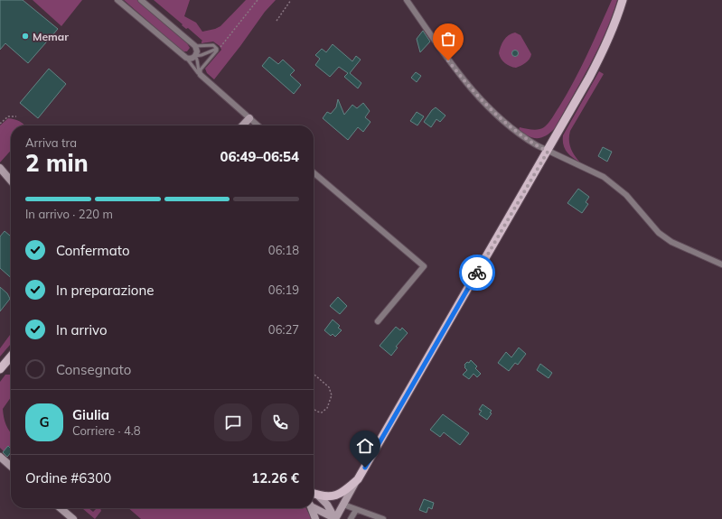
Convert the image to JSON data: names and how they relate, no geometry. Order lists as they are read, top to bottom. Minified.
{"places":["Memar"],"page":{"heading":["2 min","Arriva tra","06:49–06:54"],"panel":["Giulia","Corriere · 4.8","Ordine #6300","12.26 €"],"bar":"In arrivo · 220 m","list":[["Confermato","06:18"],["In preparazione","06:19"],["In arrivo","06:27"],"Consegnato"],"round":"G"}}
